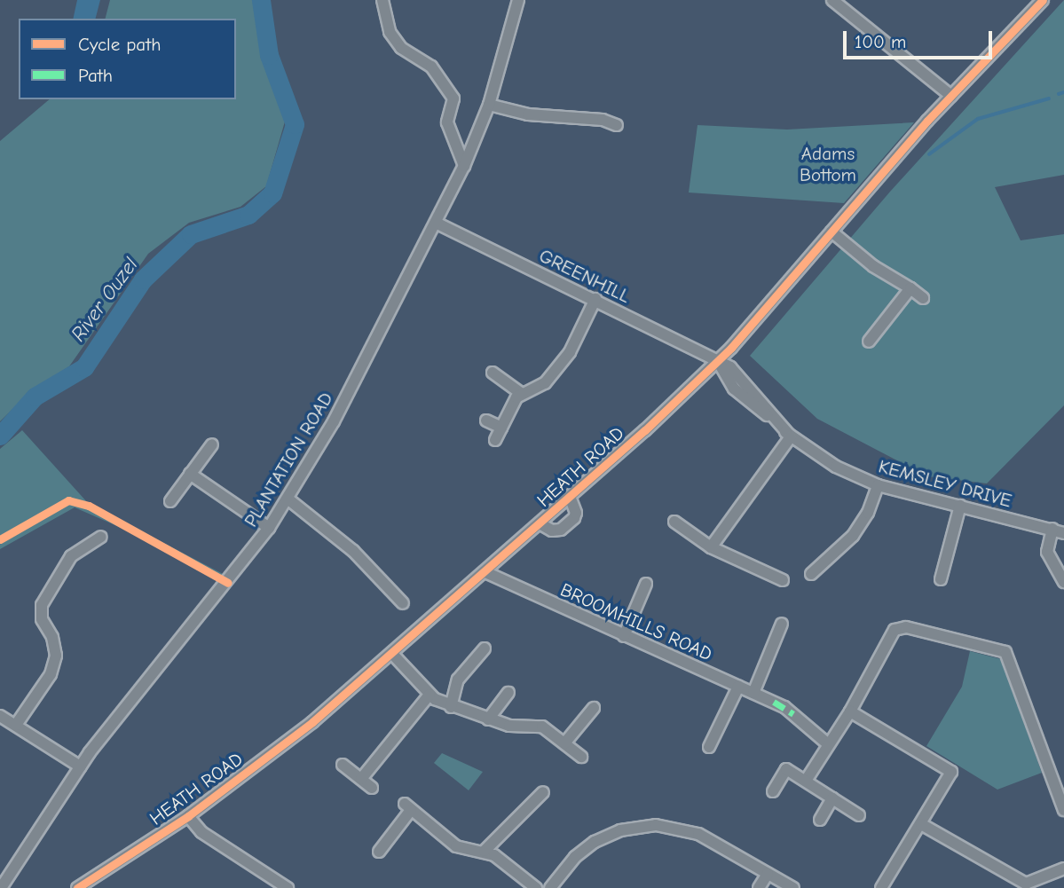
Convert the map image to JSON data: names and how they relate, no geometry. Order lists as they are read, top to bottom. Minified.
{"streets":{"street":["GREENHILL","PLANTATION ROAD","HEATH ROAD","KEMSLEY DRIVE","BROOMHILLS ROAD"]},"crossings":[["GREENHILL","PLANTATION ROAD"],["GREENHILL","HEATH ROAD"],["GREENHILL","KEMSLEY DRIVE"],["HEATH ROAD","KEMSLEY DRIVE"],["HEATH ROAD","BROOMHILLS ROAD"]],"water":["River Ouzel"],"parks":["Adams Bottom"],"legend":["Cycle path","Path"],"scale_bar":"100 m"}
